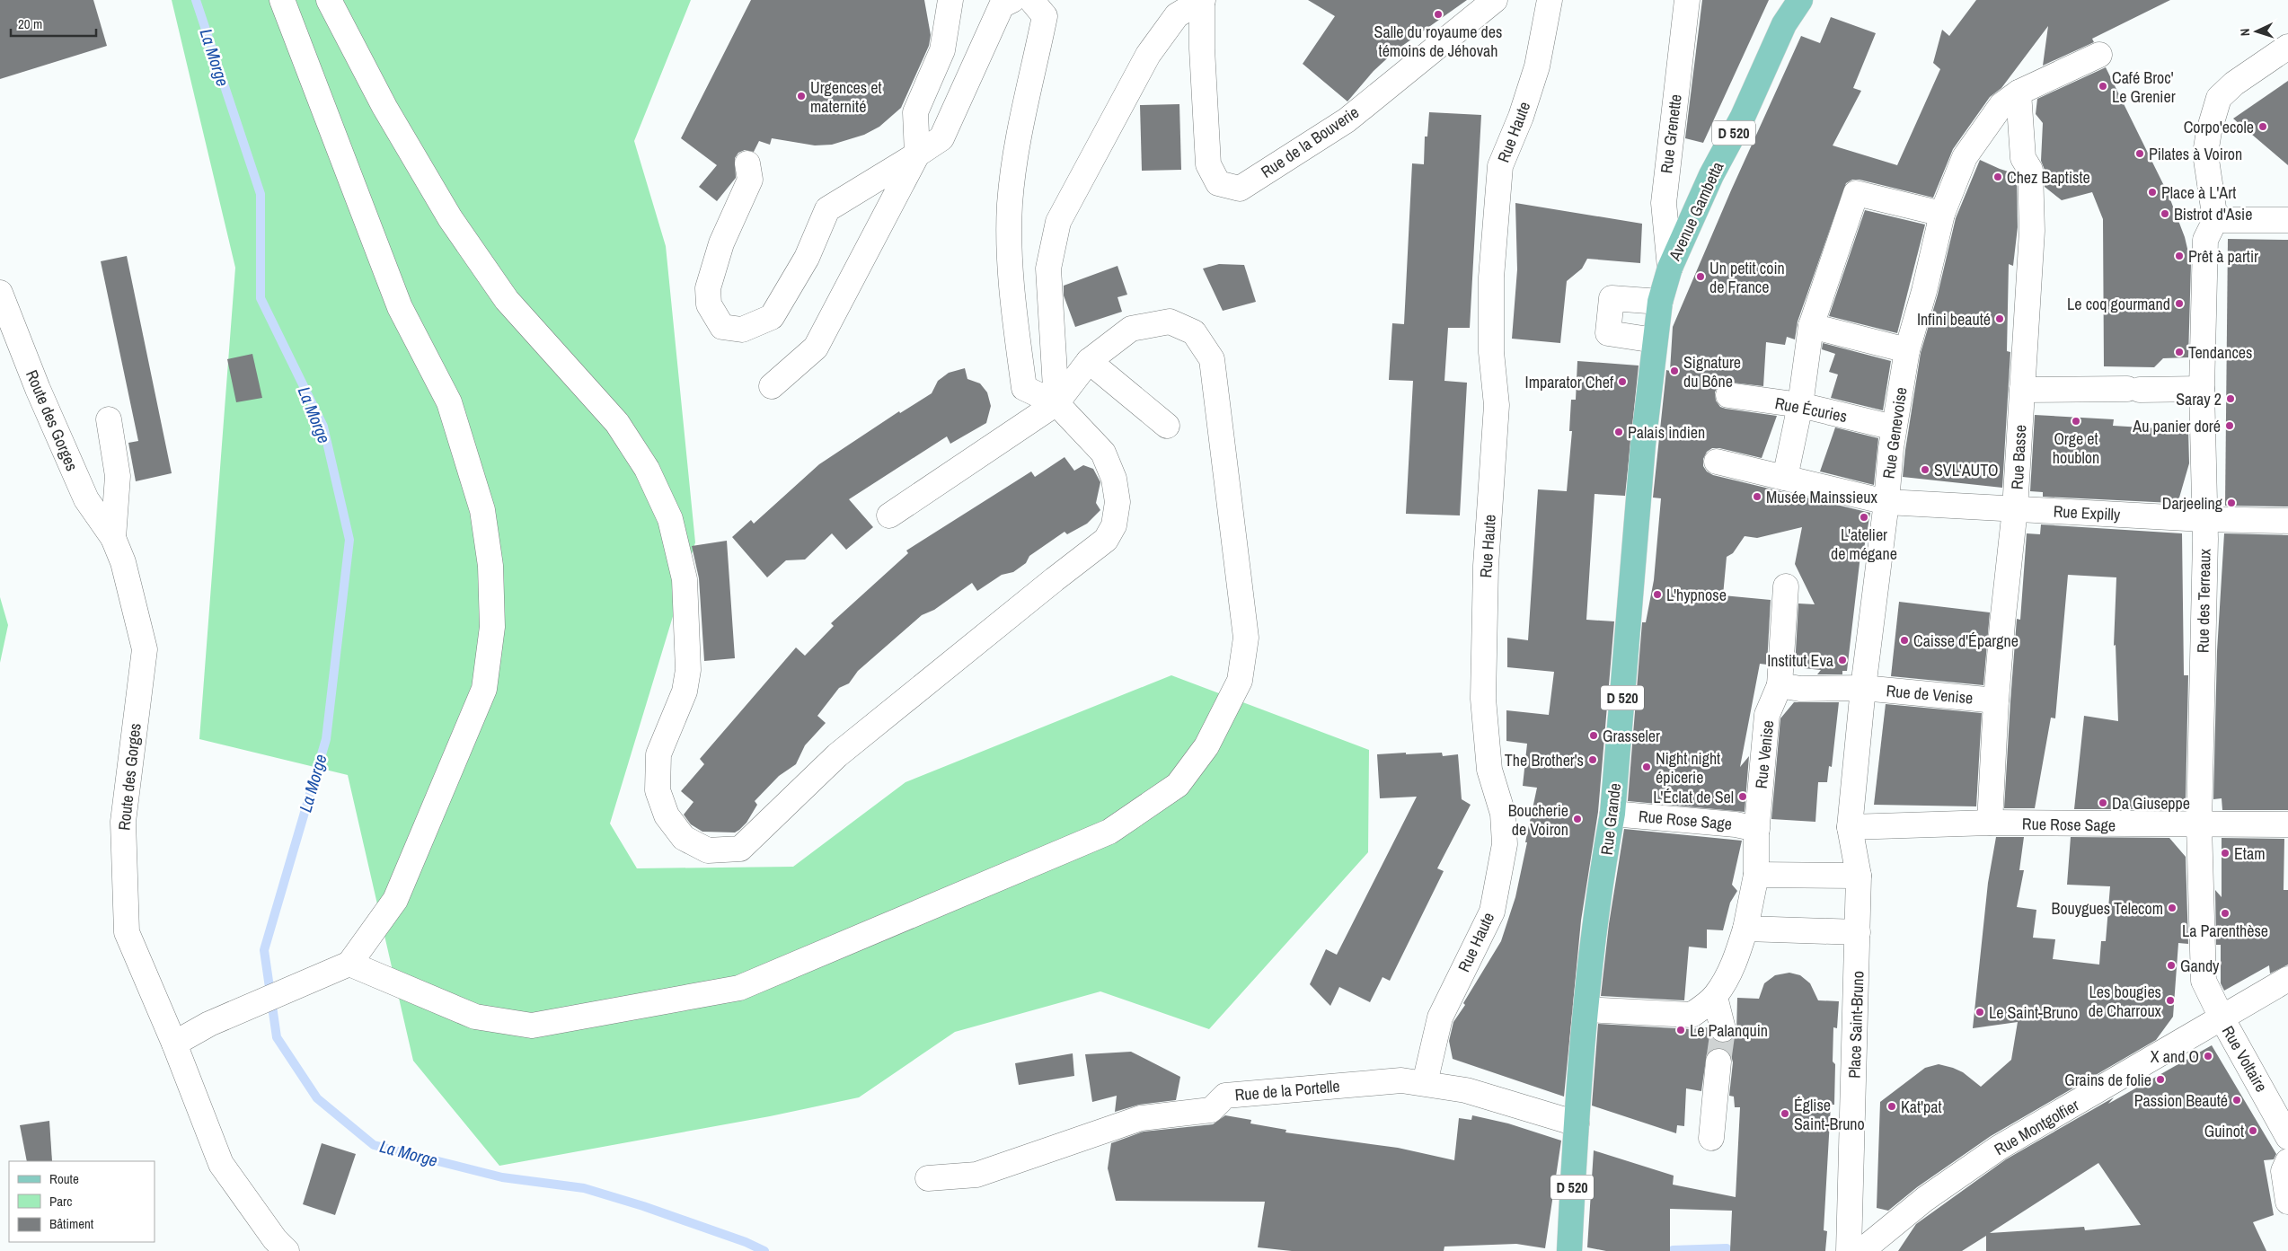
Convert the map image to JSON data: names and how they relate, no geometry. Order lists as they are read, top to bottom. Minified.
{"streets":{"main road":["D 520","Avenue Gambetta","Rue Grande"],"street":["Rue Haute","Rue Grenette","Rue de la Bouverie","Rue Écuries","Route des Gorges","Rue Genevoise","Rue Basse","Rue Expilly","Rue des Terreaux","Rue de Venise","Rue Venise","Rue Rose Sage","Place Saint-Bruno","Rue Voltaire","Rue de la Portelle","Rue Montgolfier"]},"crossings":[["Rue Haute","Rue de la Portelle"],["Rue Grenette","Avenue Gambetta"],["Avenue Gambetta","Rue Grande"],["Rue Écuries","Rue Genevoise"],["Rue Genevoise","Rue Basse"],["Rue Genevoise","Rue Expilly"],["Rue Genevoise","Rue de Venise"],["Rue Genevoise","Rue Rose Sage"],["Rue Genevoise","Place Saint-Bruno"],["Rue Basse","Rue Expilly"],["Rue Basse","Rue de Venise"],["Rue Basse","Rue Rose Sage"],["Rue Expilly","Rue des Terreaux"],["Rue des Terreaux","Rue Rose Sage"],["Rue des Terreaux","Rue Voltaire"],["Rue Venise","Rue Rose Sage"],["Rue Grande","Rue Rose Sage"],["Rue Grande","Rue de la Portelle"],["Rue Rose Sage","Place Saint-Bruno"],["Rue Voltaire","Rue Montgolfier"]],"water":["La Morge"],"places":["Salle du royaume des témoins de Jéhovah","Café Broc' Le Grenier","Urgences et maternité","Corpo'ecole","Pilates à Voiron","Chez Baptiste","Place à L'Art","Bistrot d'Asie","Prêt à partir","Un petit coin de France","Le coq gourmand","Infini beauté","Tendances","Signature du Bône","Imparator Chef","Saray 2","Orge et houblon","Au panier doré","Palais indien","SVL'AUTO","Musée Mainssieux","Darjeeling","L'atelier de mégane","L'hypnose","Caisse d'Épargne","Institut Eva","Grasseler","The Brother's","Night night épicerie","L'Éclat de Sel","Da Giuseppe","Boucherie de Voiron","Etam","Bouygues Telecom","La Parenthèse","Gandy","Les bougies de Charroux","Le Saint-Bruno","Le Palanquin","X and O","Grains de folie","Passion Beauté","Kat'pat","Église Saint-Bruno","Guinot"],"legend":["Route","Parc","Bâtiment"],"scale_bar":"20 m","north":"left"}
